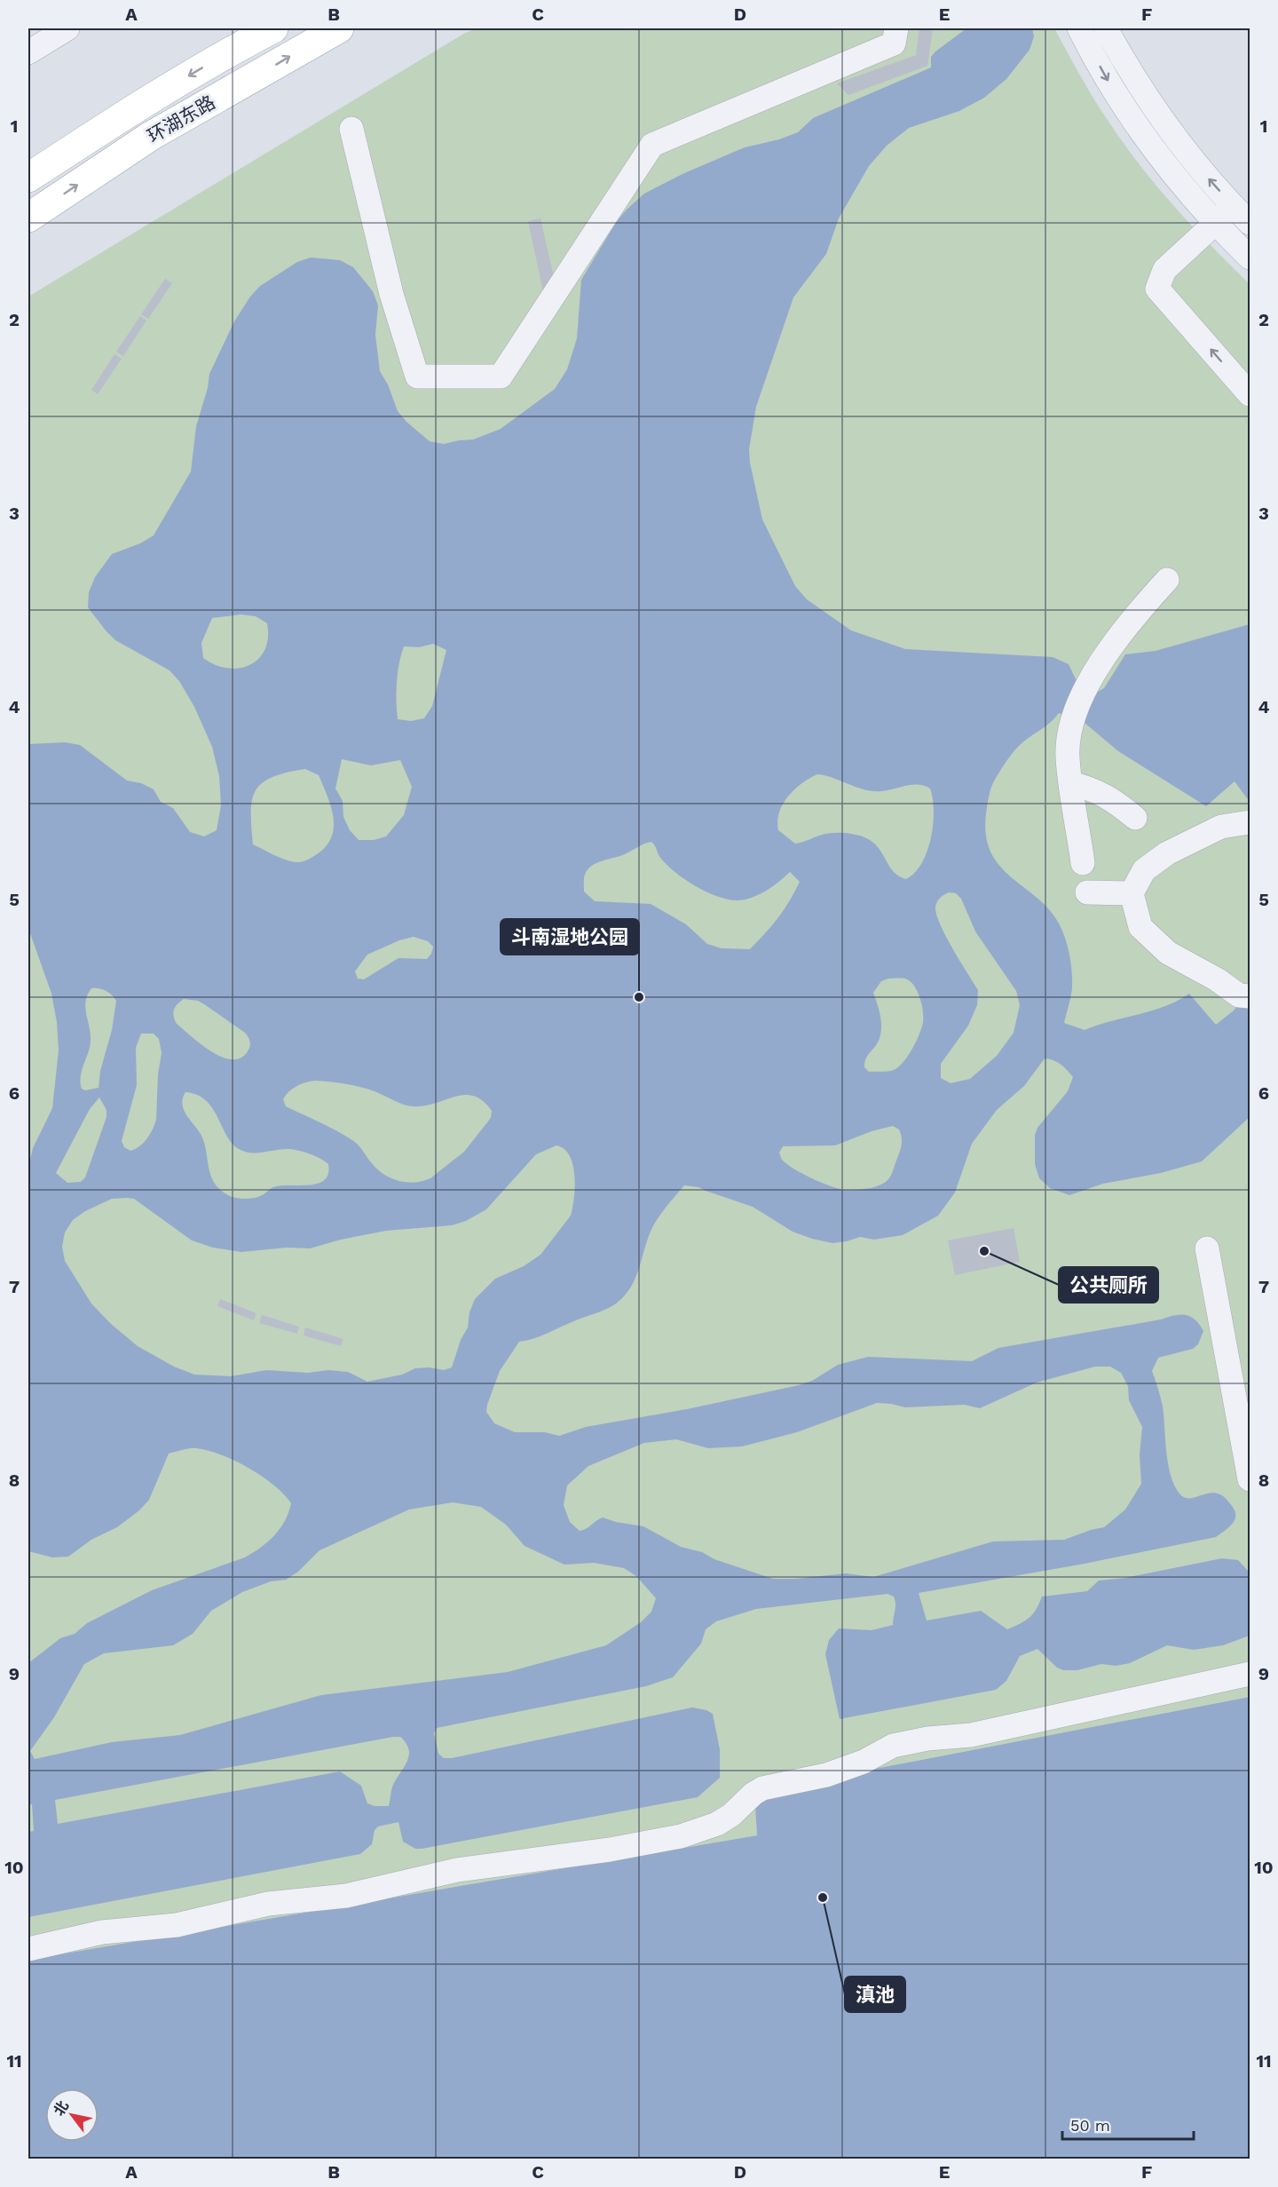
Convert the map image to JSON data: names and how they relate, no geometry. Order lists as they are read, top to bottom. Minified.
{"streets":{"main road":["环湖东路"]},"places":["斗南湿地公园","公共厕所","滇池"],"scale_bar":"50 m","north":"top left","grid":{"columns":["A","B","C","D","E","F"],"rows":["1","2","3","4","5","6","7","8","9","10","11"]}}
